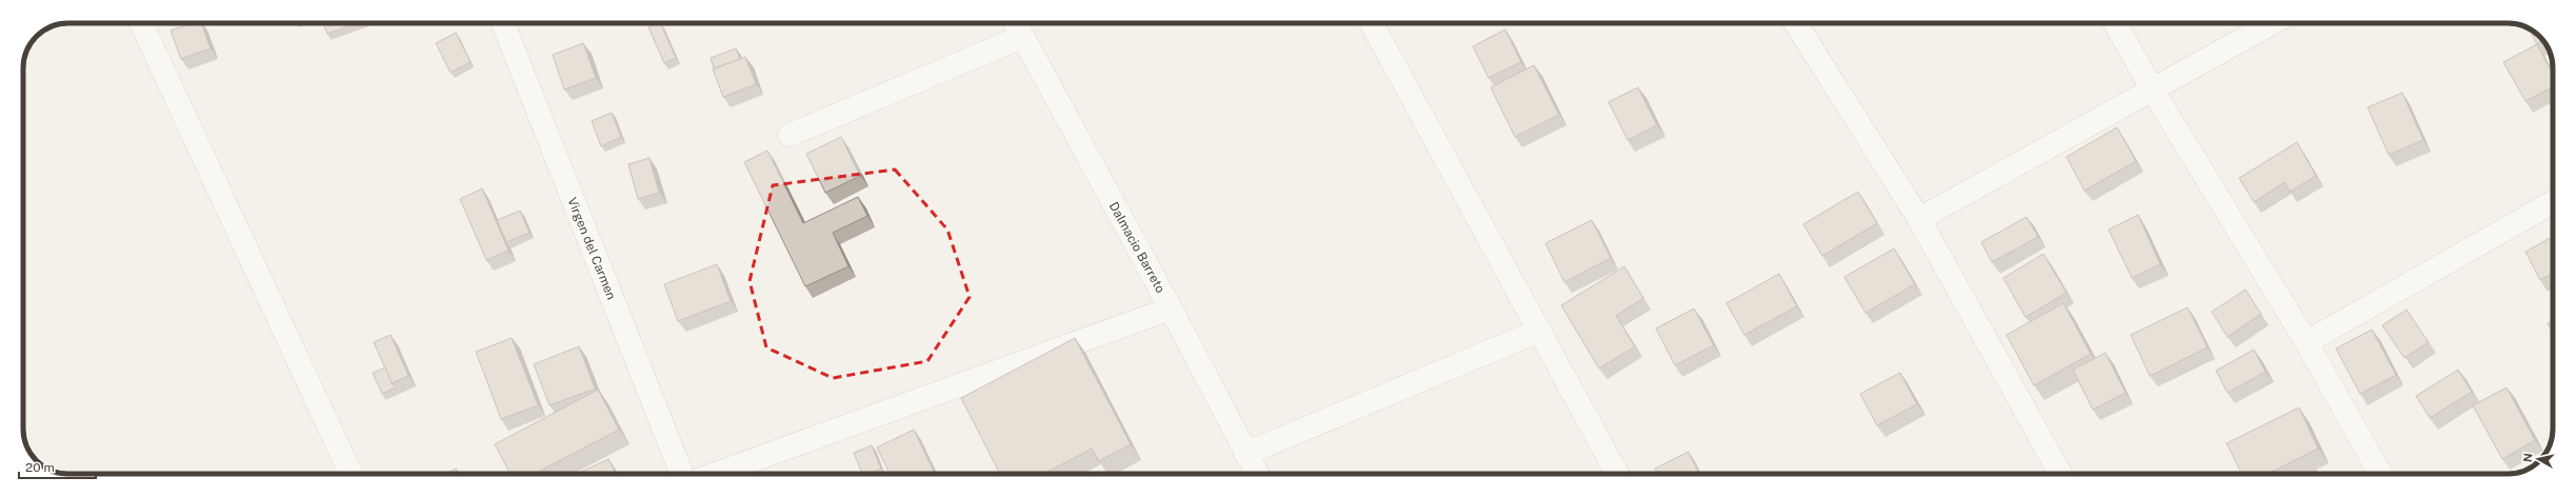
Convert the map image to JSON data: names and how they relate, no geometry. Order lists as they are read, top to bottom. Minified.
{"streets":{"street":["Dalmacio Barreto","Virgen del Carmen"]},"scale_bar":"20 m","north":"left"}
